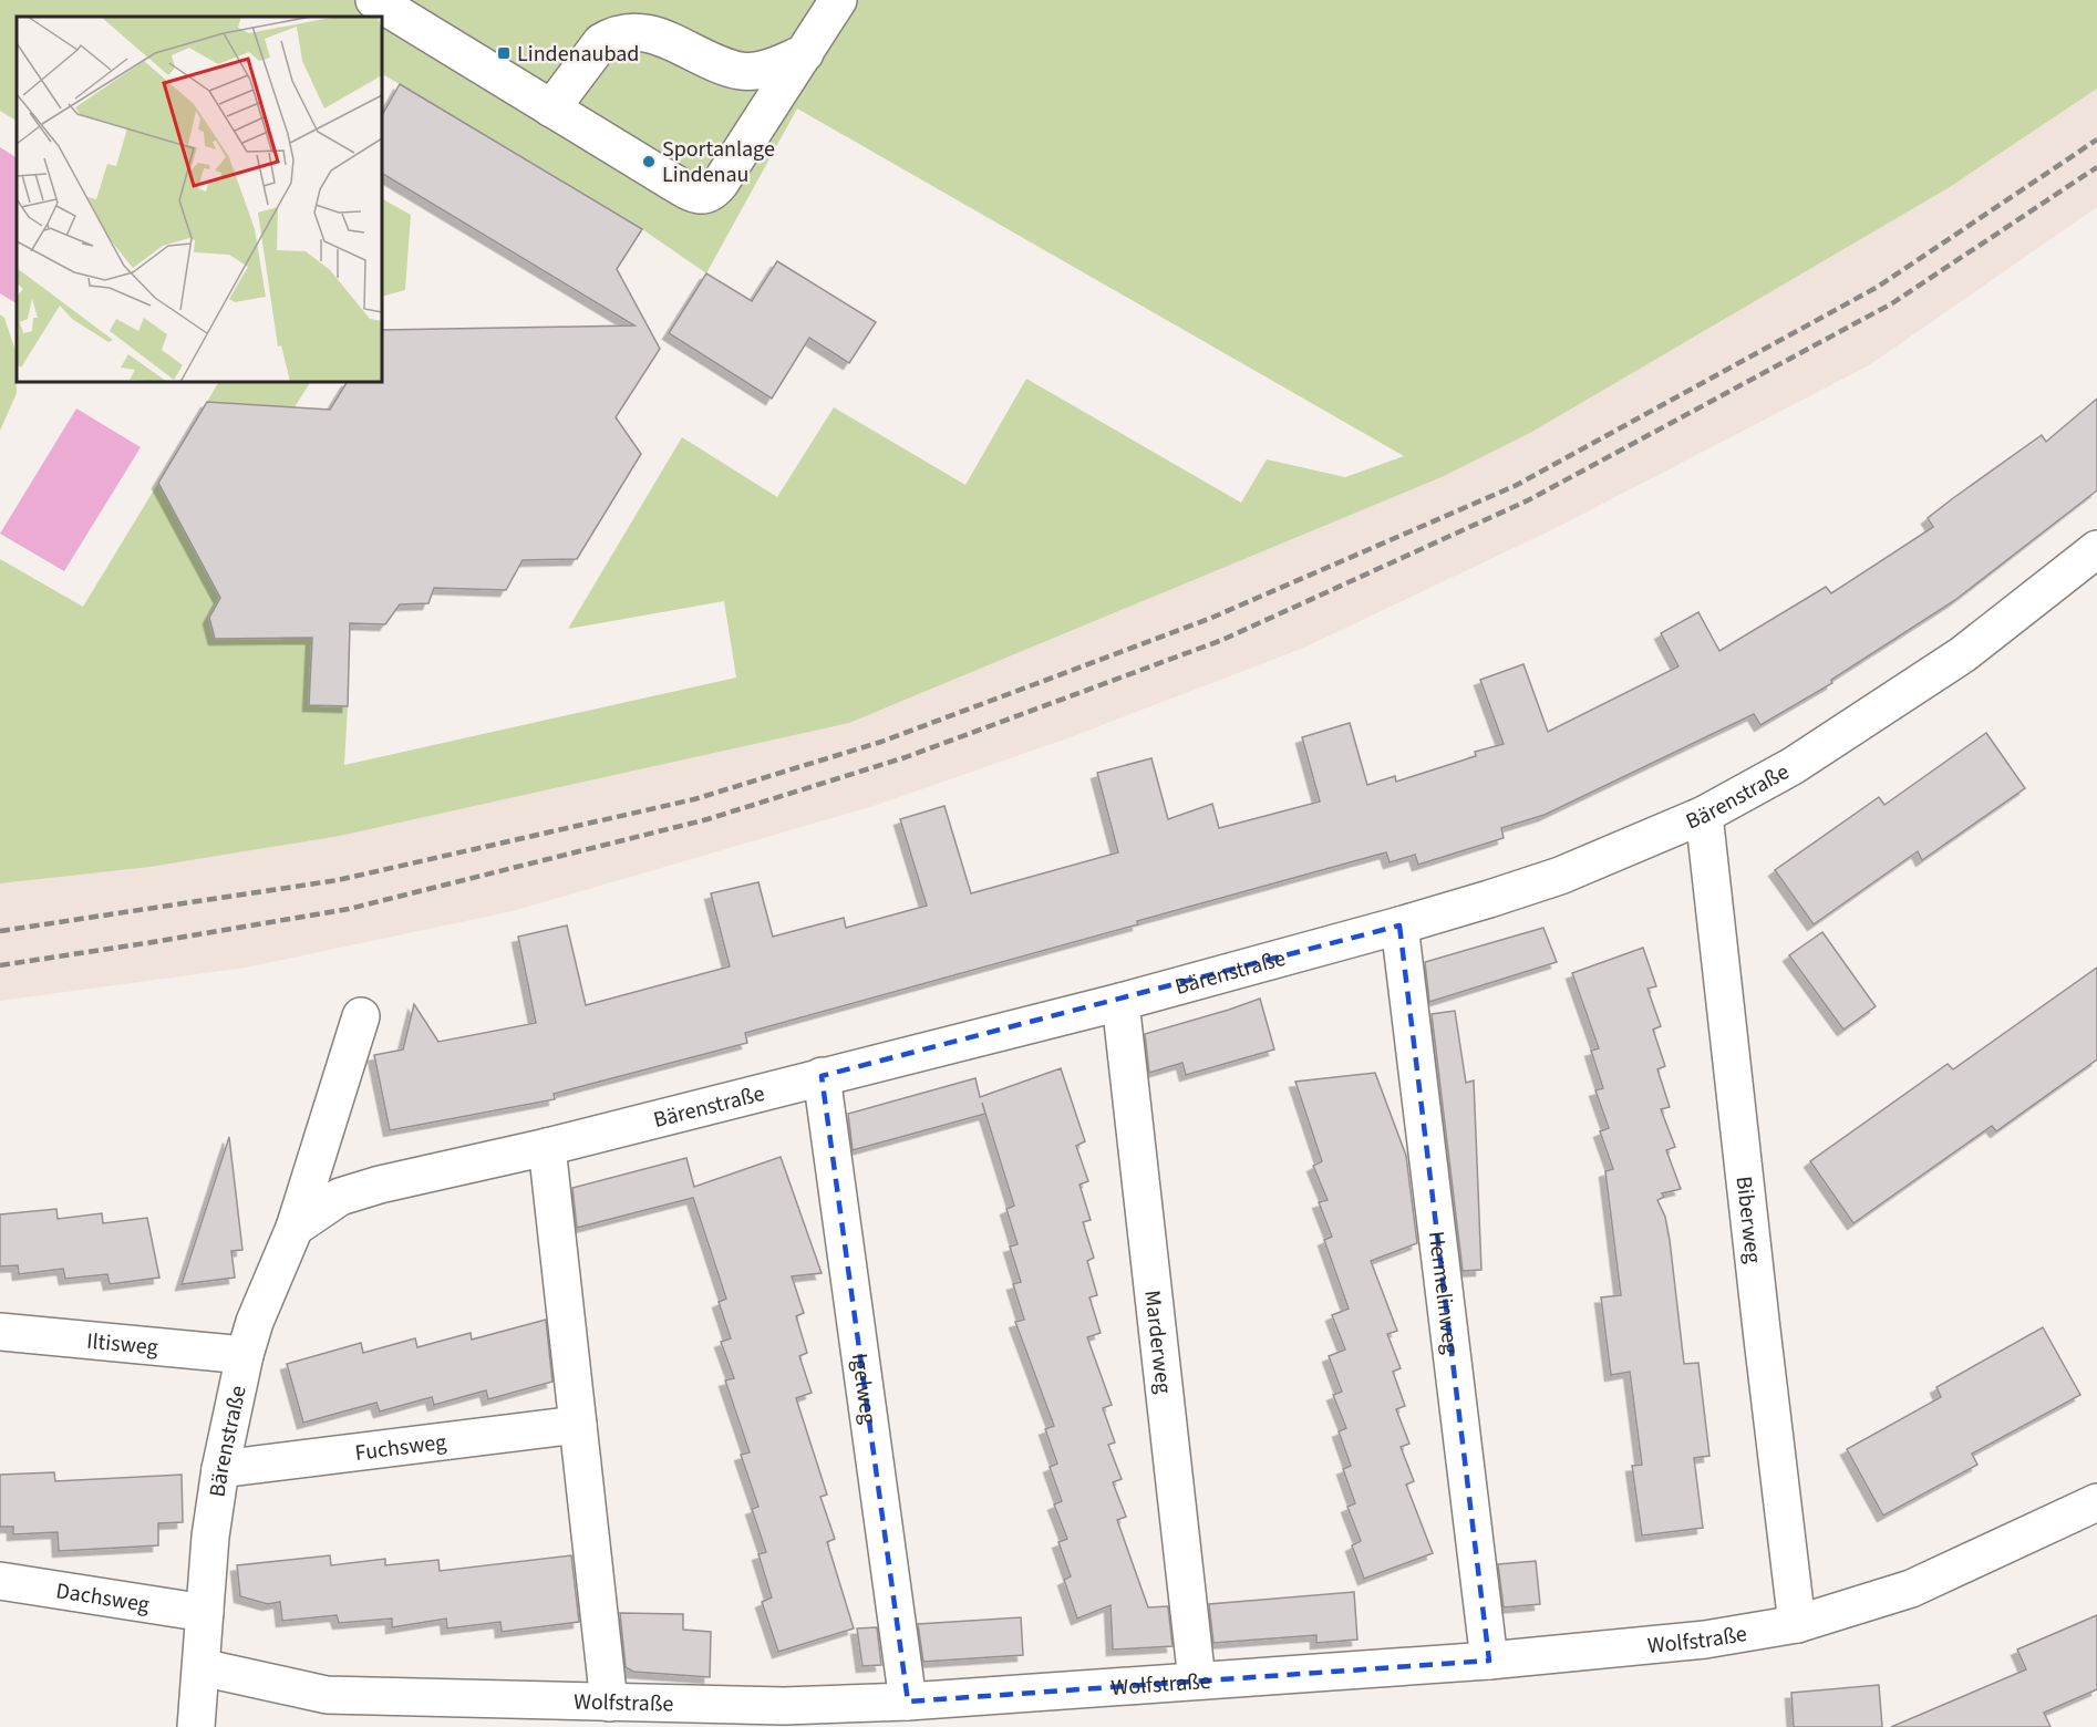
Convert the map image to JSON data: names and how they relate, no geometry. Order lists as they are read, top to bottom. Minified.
{"streets":{"street":["Bärenstraße","Biberweg","Hermelinweg","Marderweg","Iltisweg","Igelweg","Fuchsweg","Dachsweg","Wolfstraße"]},"crossings":[["Bärenstraße","Biberweg"],["Bärenstraße","Hermelinweg"],["Bärenstraße","Marderweg"],["Bärenstraße","Iltisweg"],["Bärenstraße","Igelweg"],["Bärenstraße","Fuchsweg"],["Bärenstraße","Dachsweg"],["Bärenstraße","Wolfstraße"],["Biberweg","Wolfstraße"],["Hermelinweg","Wolfstraße"],["Marderweg","Wolfstraße"],["Igelweg","Wolfstraße"]],"places":{"transit":["Lindenaubad"],"other":["Sportanlage Lindenau"]}}
